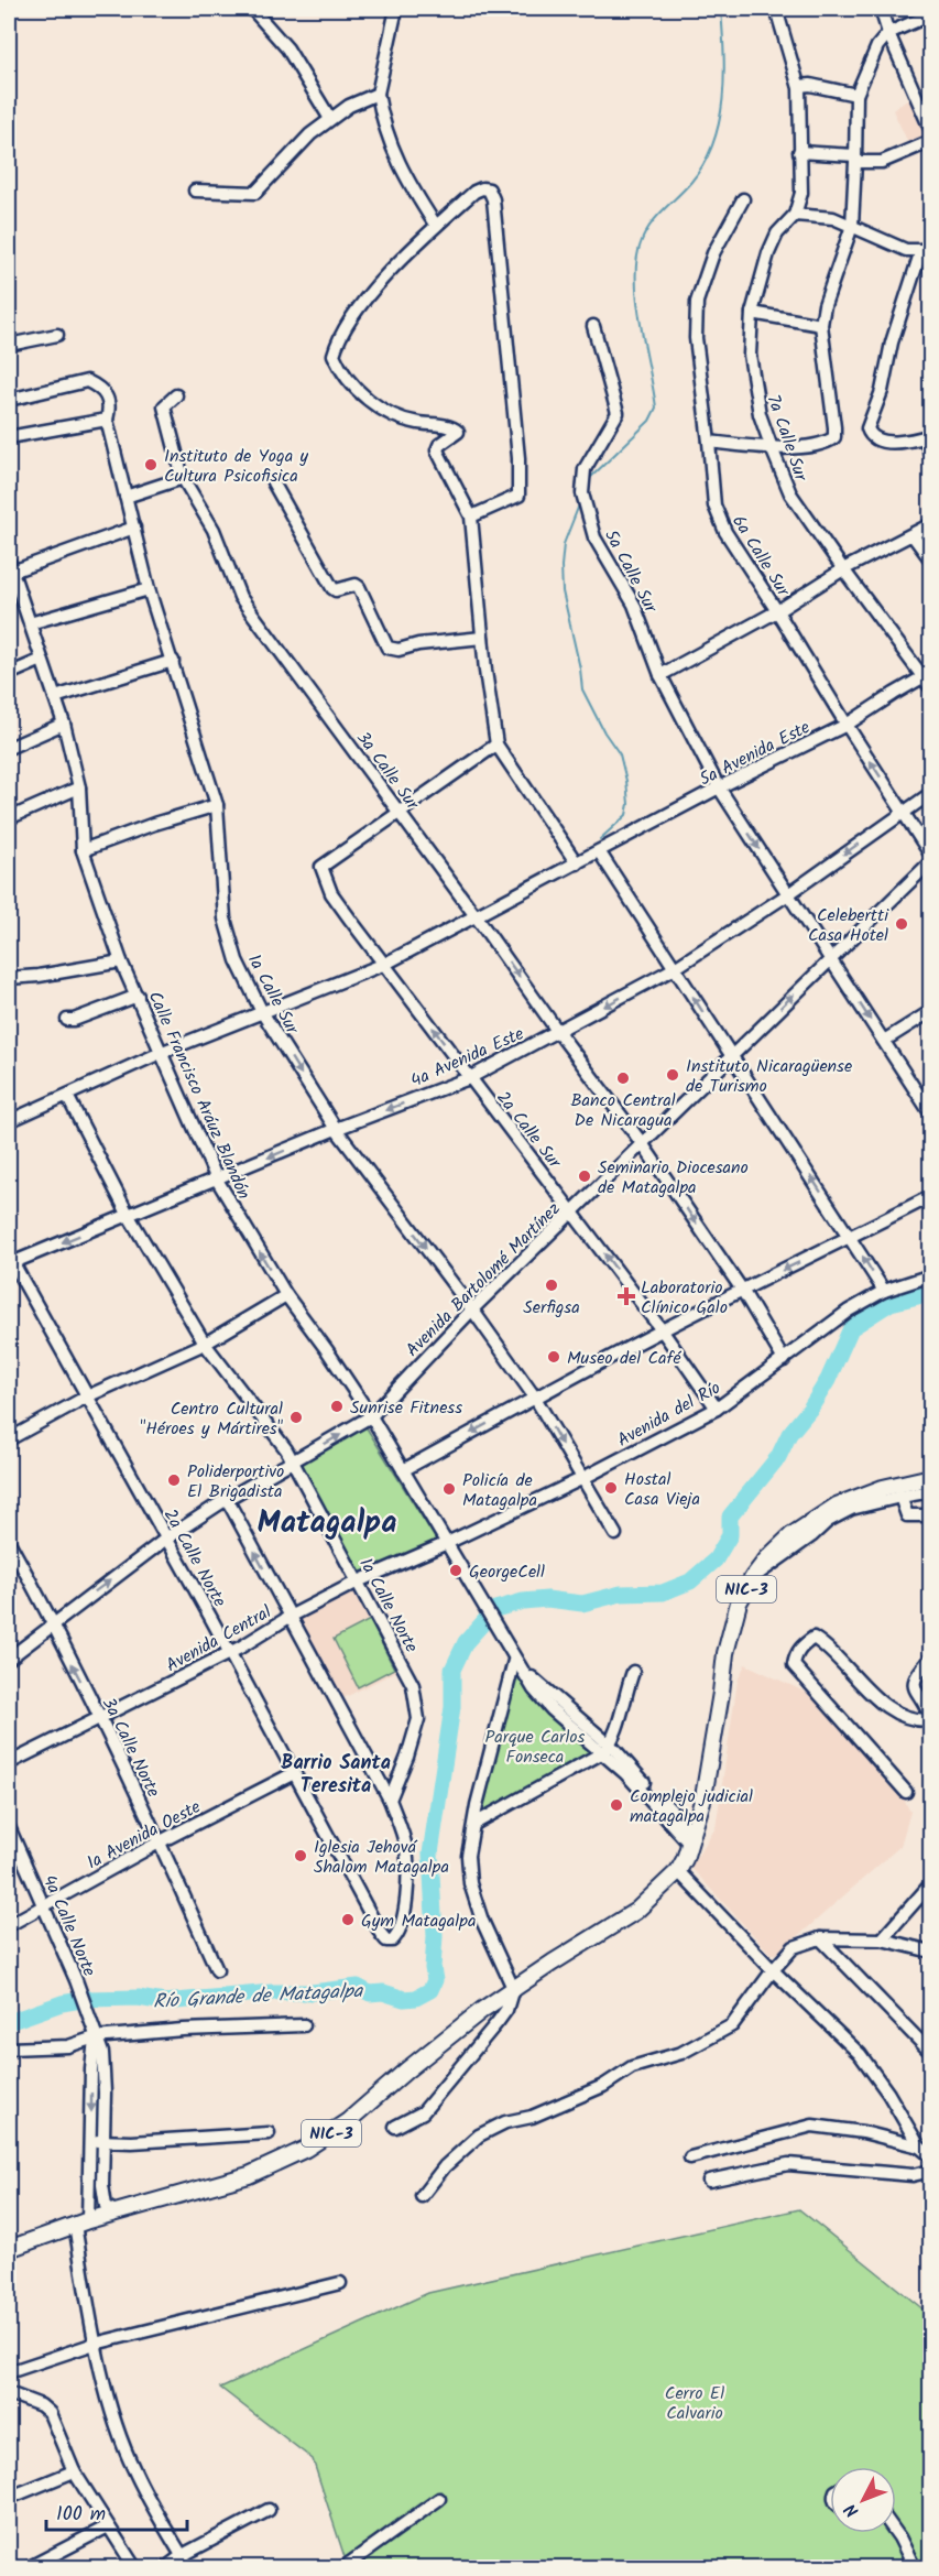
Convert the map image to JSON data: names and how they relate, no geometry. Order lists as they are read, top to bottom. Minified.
{"streets":{"main road":["NIC-3"],"street":["7a Calle Sur","6a Calle Sur","5a Calle Sur","5a Avenida Este","3a Calle Sur","1a Calle Sur","4a Avenida Este","Calle Francisco Aráuz Blandón","2a Calle Sur","Avenida Bartolomé Martínez","Avenida del Río","2a Calle Norte","1a Calle Norte","Avenida Central","3a Calle Norte","1a Avenida Oeste","4a Calle Norte"]},"crossings":[["7a Calle Sur","5a Avenida Este"],["6a Calle Sur","5a Avenida Este"],["6a Calle Sur","4a Avenida Este"],["5a Calle Sur","5a Avenida Este"],["5a Calle Sur","4a Avenida Este"],["5a Calle Sur","Avenida Bartolomé Martínez"],["5a Avenida Este","3a Calle Sur"],["5a Avenida Este","1a Calle Sur"],["5a Avenida Este","Calle Francisco Aráuz Blandón"],["5a Avenida Este","2a Calle Sur"],["5a Avenida Este","1a Calle Norte"],["3a Calle Sur","4a Avenida Este"],["3a Calle Sur","2a Calle Sur"],["3a Calle Sur","Avenida Bartolomé Martínez"],["3a Calle Sur","Avenida del Río"],["1a Calle Sur","4a Avenida Este"],["1a Calle Sur","Avenida Bartolomé Martínez"],["1a Calle Sur","Avenida del Río"],["4a Avenida Este","Calle Francisco Aráuz Blandón"],["4a Avenida Este","2a Calle Sur"],["4a Avenida Este","2a Calle Norte"],["4a Avenida Este","1a Calle Norte"],["Calle Francisco Aráuz Blandón","Avenida Bartolomé Martínez"],["Calle Francisco Aráuz Blandón","Avenida del Río"],["Calle Francisco Aráuz Blandón","Avenida Central"],["2a Calle Sur","Avenida Bartolomé Martínez"],["2a Calle Sur","Avenida del Río"],["Avenida Bartolomé Martínez","2a Calle Norte"],["Avenida Bartolomé Martínez","1a Calle Norte"],["Avenida Bartolomé Martínez","3a Calle Norte"],["Avenida del Río","Avenida Central"],["2a Calle Norte","1a Calle Norte"],["2a Calle Norte","Avenida Central"],["2a Calle Norte","1a Avenida Oeste"],["NIC-3","4a Calle Norte"],["1a Calle Norte","Avenida Central"],["Avenida Central","3a Calle Norte"],["3a Calle Norte","1a Avenida Oeste"],["1a Avenida Oeste","4a Calle Norte"]],"one_way":["4a Avenida Este","2a Calle Sur"],"districts":["Matagalpa","Barrio Santa Teresita"],"water":["Río Grande de Matagalpa"],"parks":["Parque Carlos Fonseca","Cerro El Calvario"],"places":{"other":["Instituto de Yoga y Cultura Psicofisica","Celebertti Casa Hotel","Instituto Nicaragüense de Turismo","Banco Central De Nicaragua","Seminario Diocesano de Matagalpa","Serfigsa","Museo del Café","Sunrise Fitness","Centro Cultural \"Héroes y Mártires\"","Poliderportivo El Brigadista","Hostal Casa Vieja","Policía de Matagalpa","GeorgeCell","Complejo judicial matagalpa","Iglesia Jehová Shalom Matagalpa","Gym Matagalpa"],"health":["Laboratorio Clínico Galo"]},"scale_bar":"100 m","north":"bottom left"}
